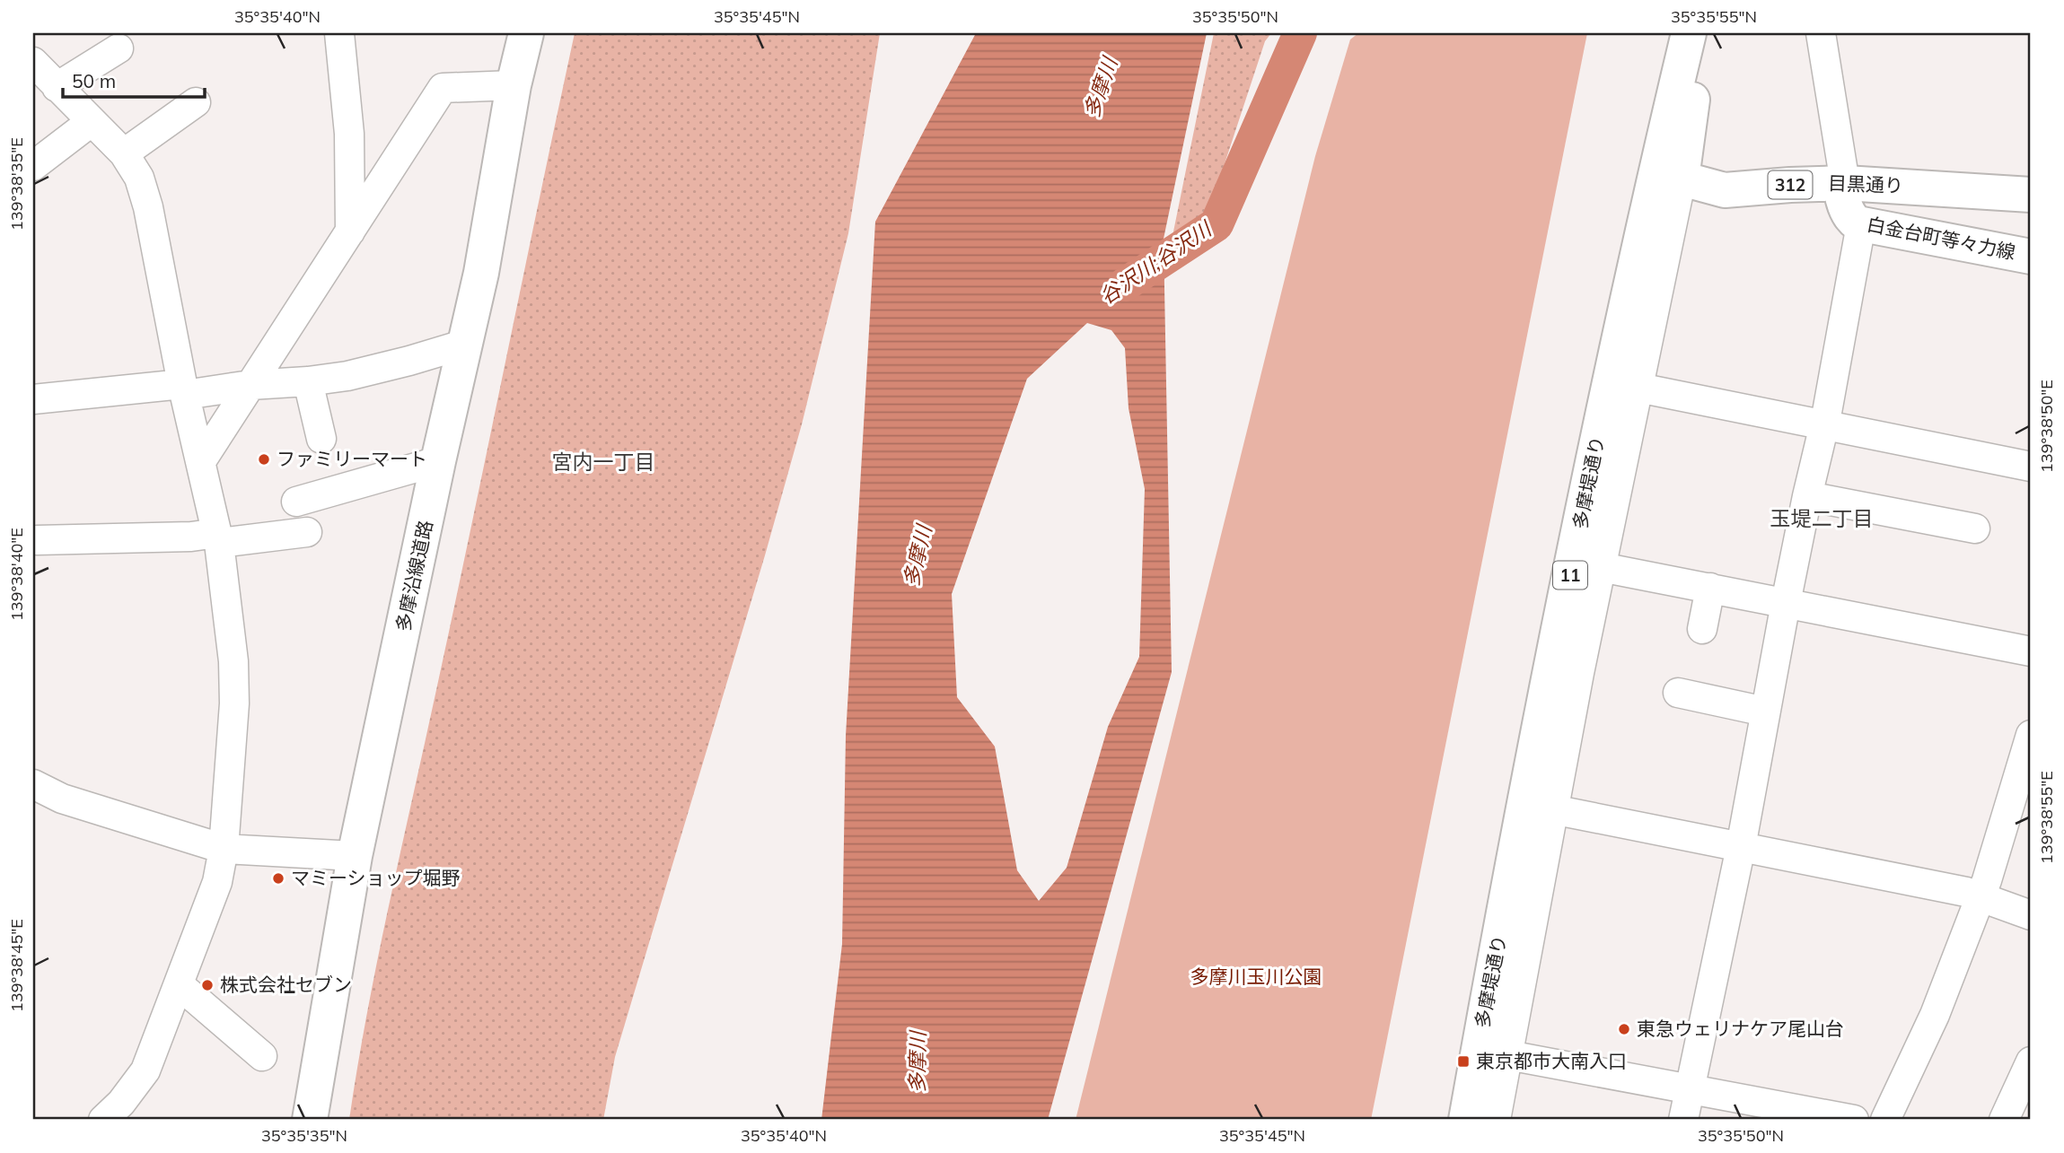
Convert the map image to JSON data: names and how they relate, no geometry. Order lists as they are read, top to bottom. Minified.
{"streets":{"main road":["312","目黒通り","白金台町等々力線","多摩堤通り","11","多摩沿線道路"]},"crossings":[["目黒通り","白金台町等々力線"]],"districts":["宮内一丁目","玉堤二丁目"],"water":["多摩川","谷沢川;谷沢川"],"parks":["多摩川玉川公園"],"places":{"other":["ファミリーマート","マミーショップ堀野","株式会社セブン","東急ウェリナケア尾山台"],"transit":["東京都市大南入口"]},"scale_bar":"50 m","coordinates":["35°35'40\"N","35°35'45\"N","35°35'50\"N","35°35'55\"N","139°38'35\"E","139°38'50\"E","139°38'40\"E","139°38'55\"E","139°38'45\"E","35°35'35\"N"]}
